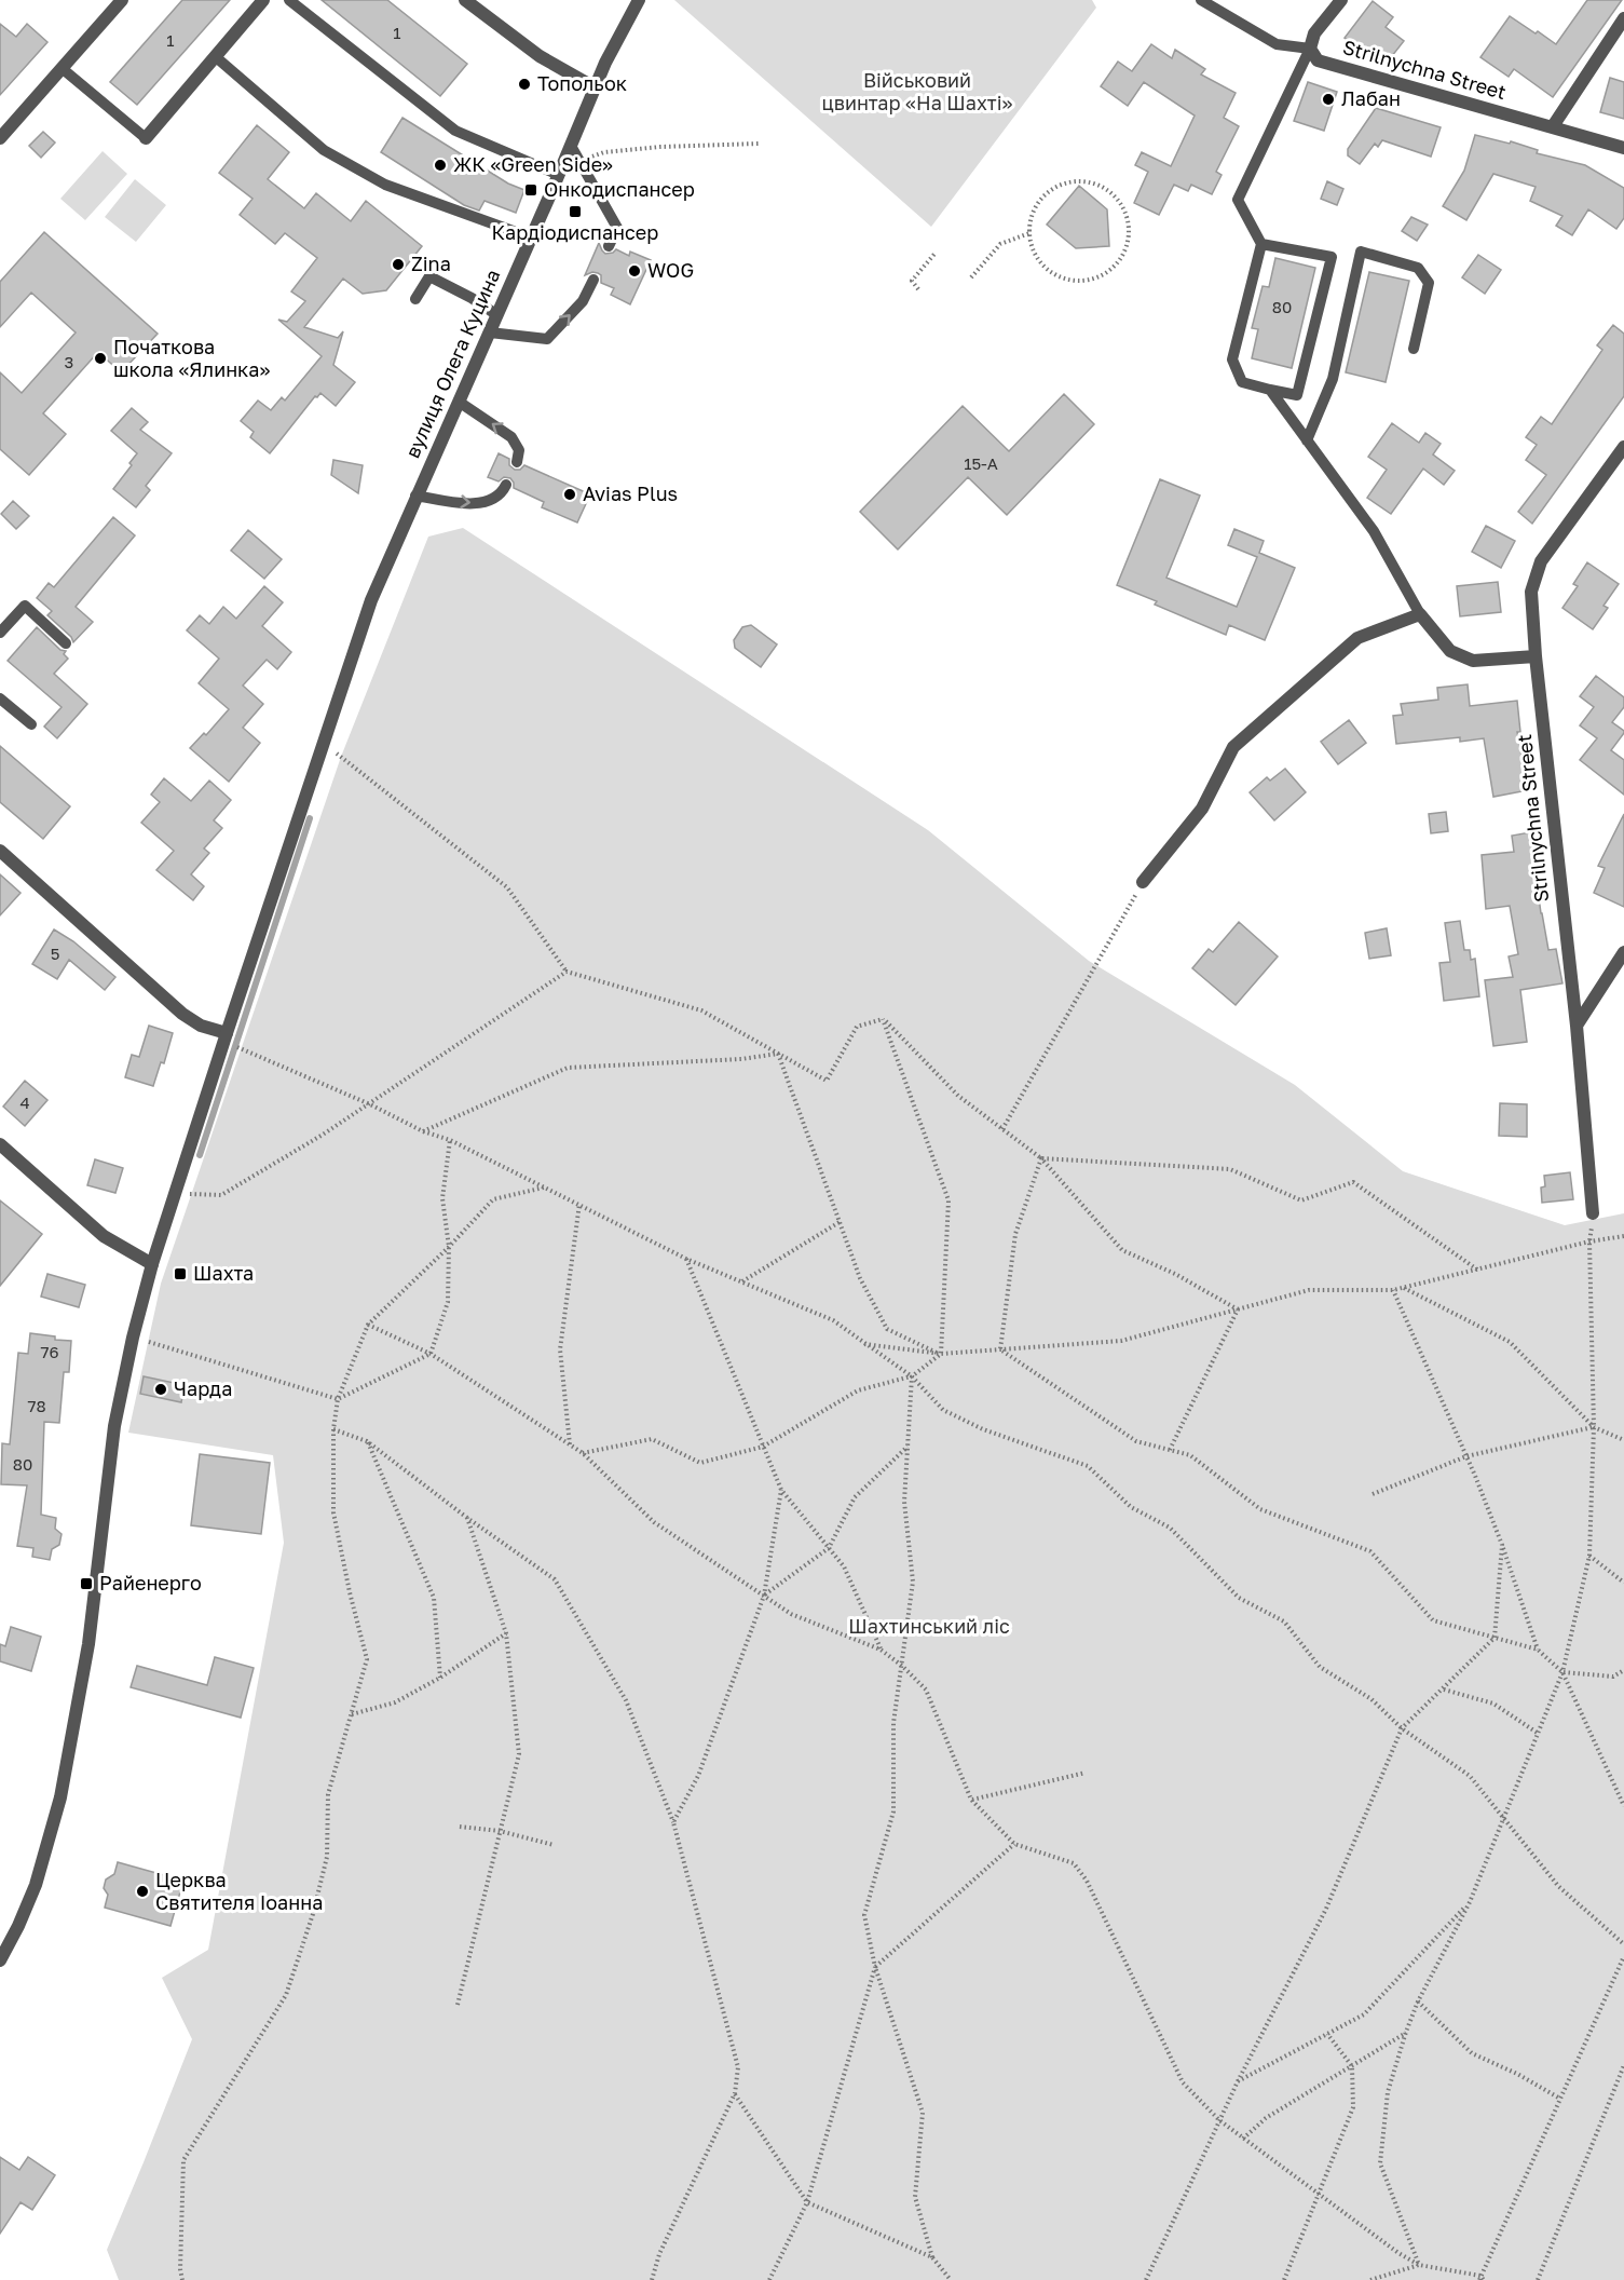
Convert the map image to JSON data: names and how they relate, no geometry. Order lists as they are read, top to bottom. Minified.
{"streets":{"street":["Strilnychna Street","вулиця Олега Куцина"]},"parks":["Військовий цвинтар «На Шахті»","Шахтинський ліс"],"places":{"other":["Топольок","Лабан","ЖК «Green Side»","Zina","WOG","Початкова школа «Ялинка»","Avias Plus","Чарда","Церква Святителя Іоанна"],"transit":["Онкодиспансер","Кардіодиспансер","Шахта","Райенерго"]},"house_numbers":["1","1","80","3","15-А","5","4","76","78","80"]}
